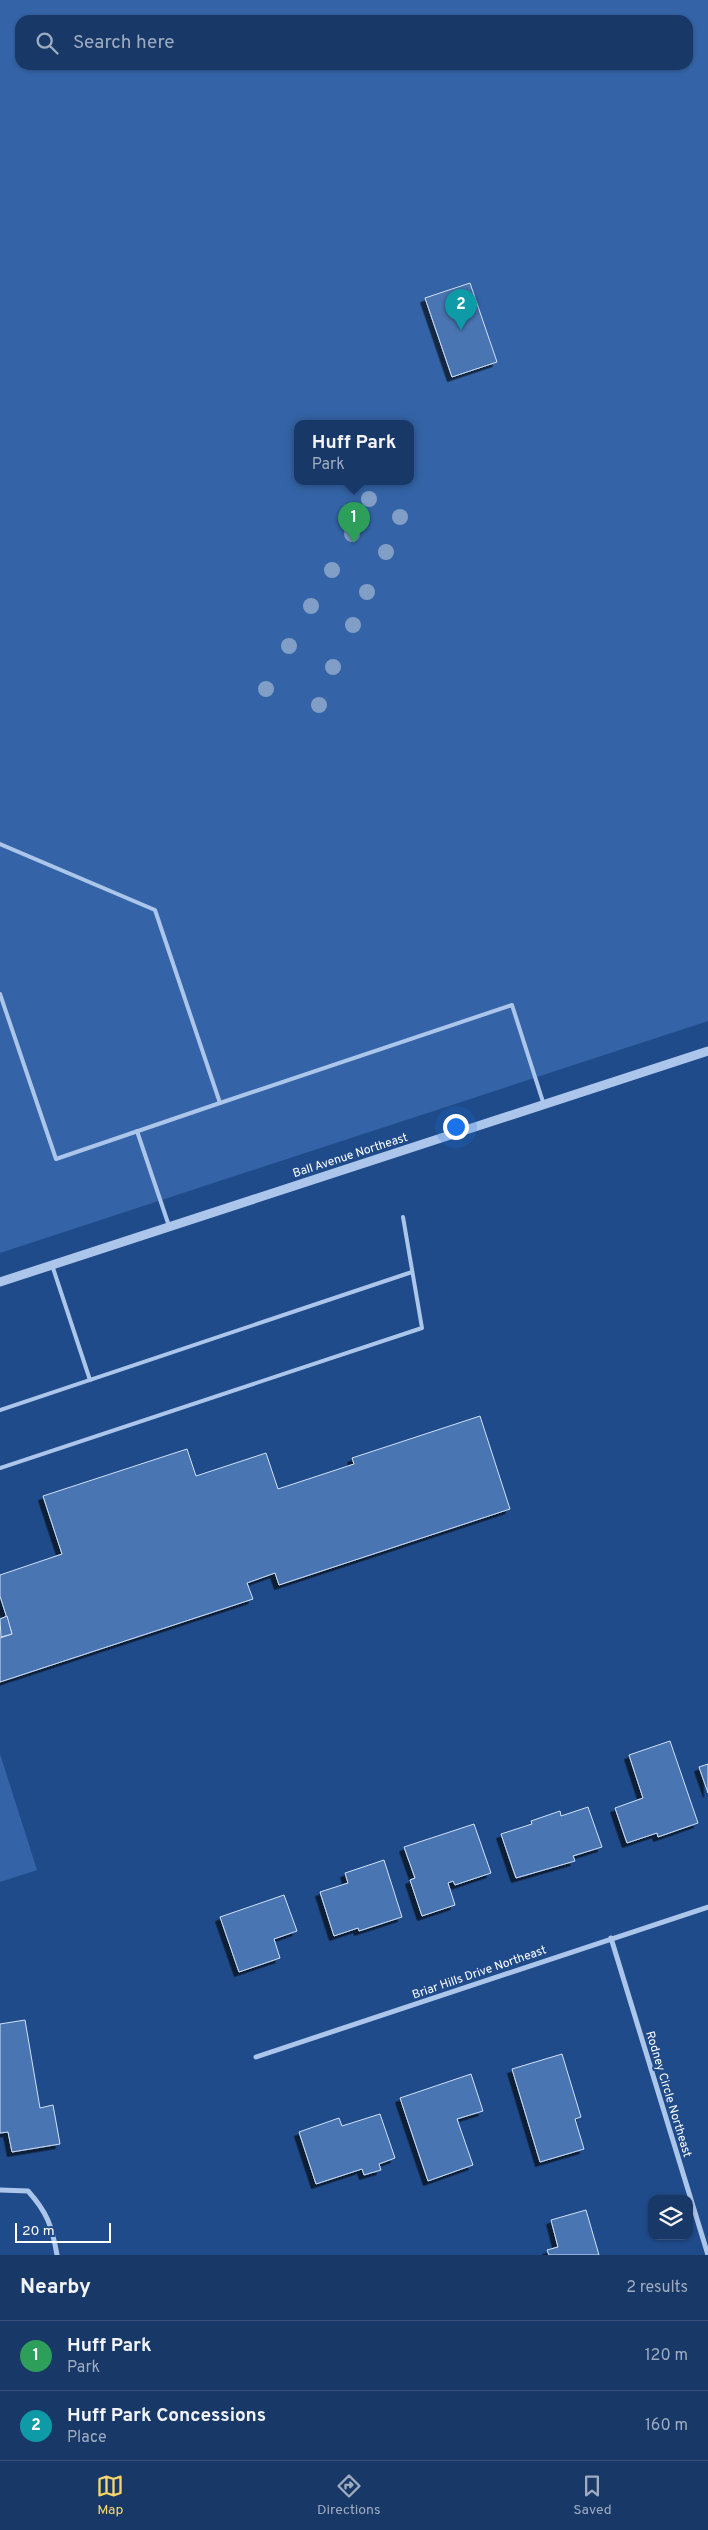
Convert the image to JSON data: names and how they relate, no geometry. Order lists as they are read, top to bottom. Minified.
{"streets":{"street":["Ball Avenue Northeast","Briar Hills Drive Northeast","Rodney Circle Northeast"]},"crossings":[["Briar Hills Drive Northeast","Rodney Circle Northeast"]],"scale_bar":"20 m","page":{"search":"Search here","pins":["2","1"],"popup":["Huff Park","Park"],"scale":"20 m","heading":["Nearby","2 results"],"list":[{"mark":"1","name":"Huff Park","note":"Park","value":"120 m"},{"mark":"2","name":"Huff Park Concessions","note":"Place","value":"160 m"}],"nav":["Map","Directions","Saved"]}}
